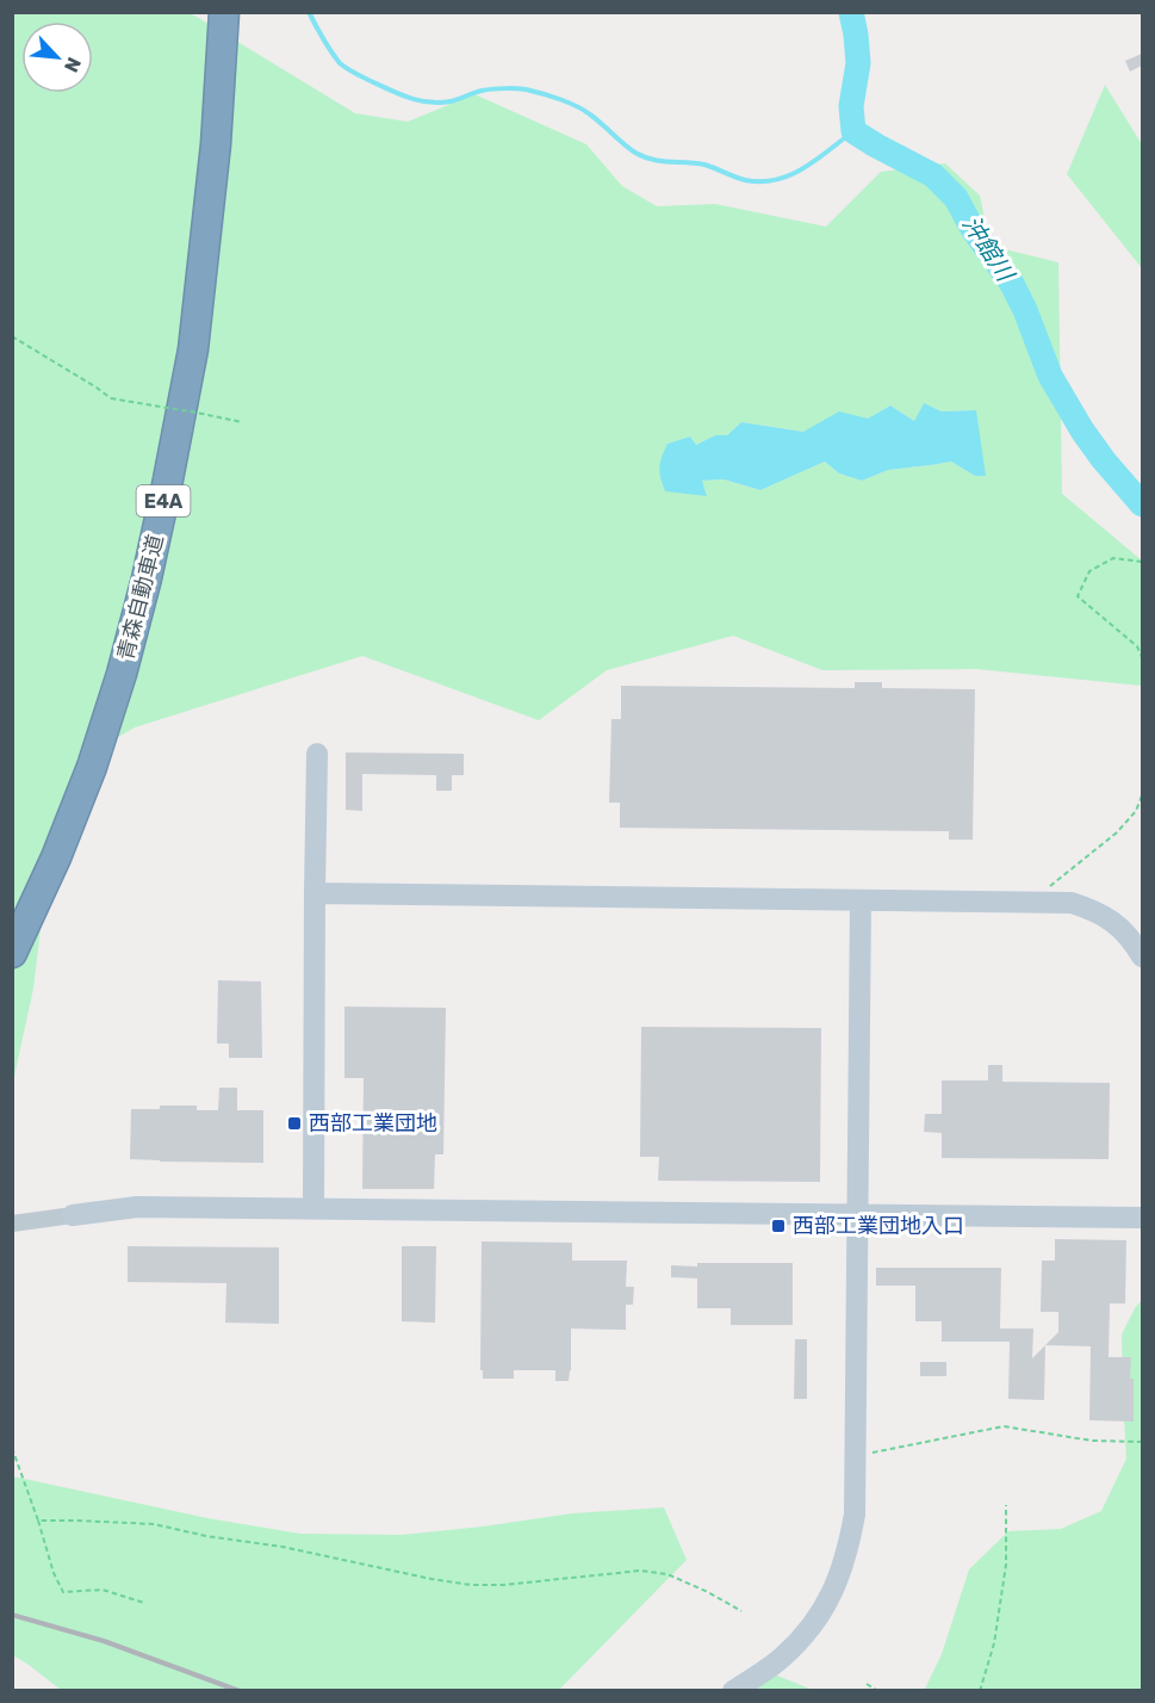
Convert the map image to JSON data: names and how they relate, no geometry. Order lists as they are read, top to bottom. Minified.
{"streets":{"highway":["E4A","青森自動車道"]},"water":["沖館川"],"places":{"transit":["西部工業団地","西部工業団地入口"]},"north":"bottom right"}
